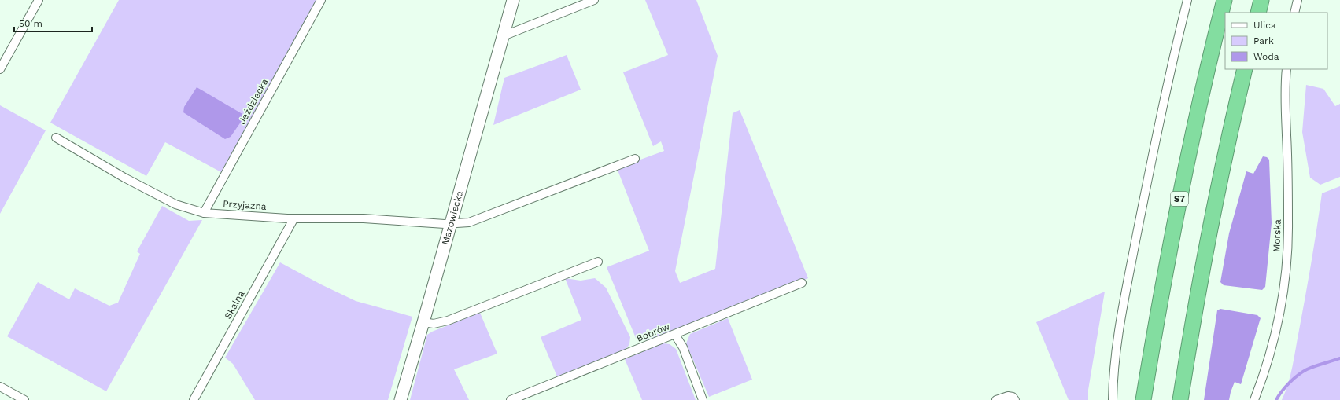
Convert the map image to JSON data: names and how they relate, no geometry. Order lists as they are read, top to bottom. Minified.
{"streets":{"highway":["S7"],"street":["Jeździecka","Przyjazna","Mazowiecka","Morska","Skalna","Bobrów"]},"crossings":[["Jeździecka","Przyjazna"],["Przyjazna","Mazowiecka"],["Przyjazna","Skalna"]],"legend":["Ulica","Park","Woda"],"scale_bar":"50 m"}
